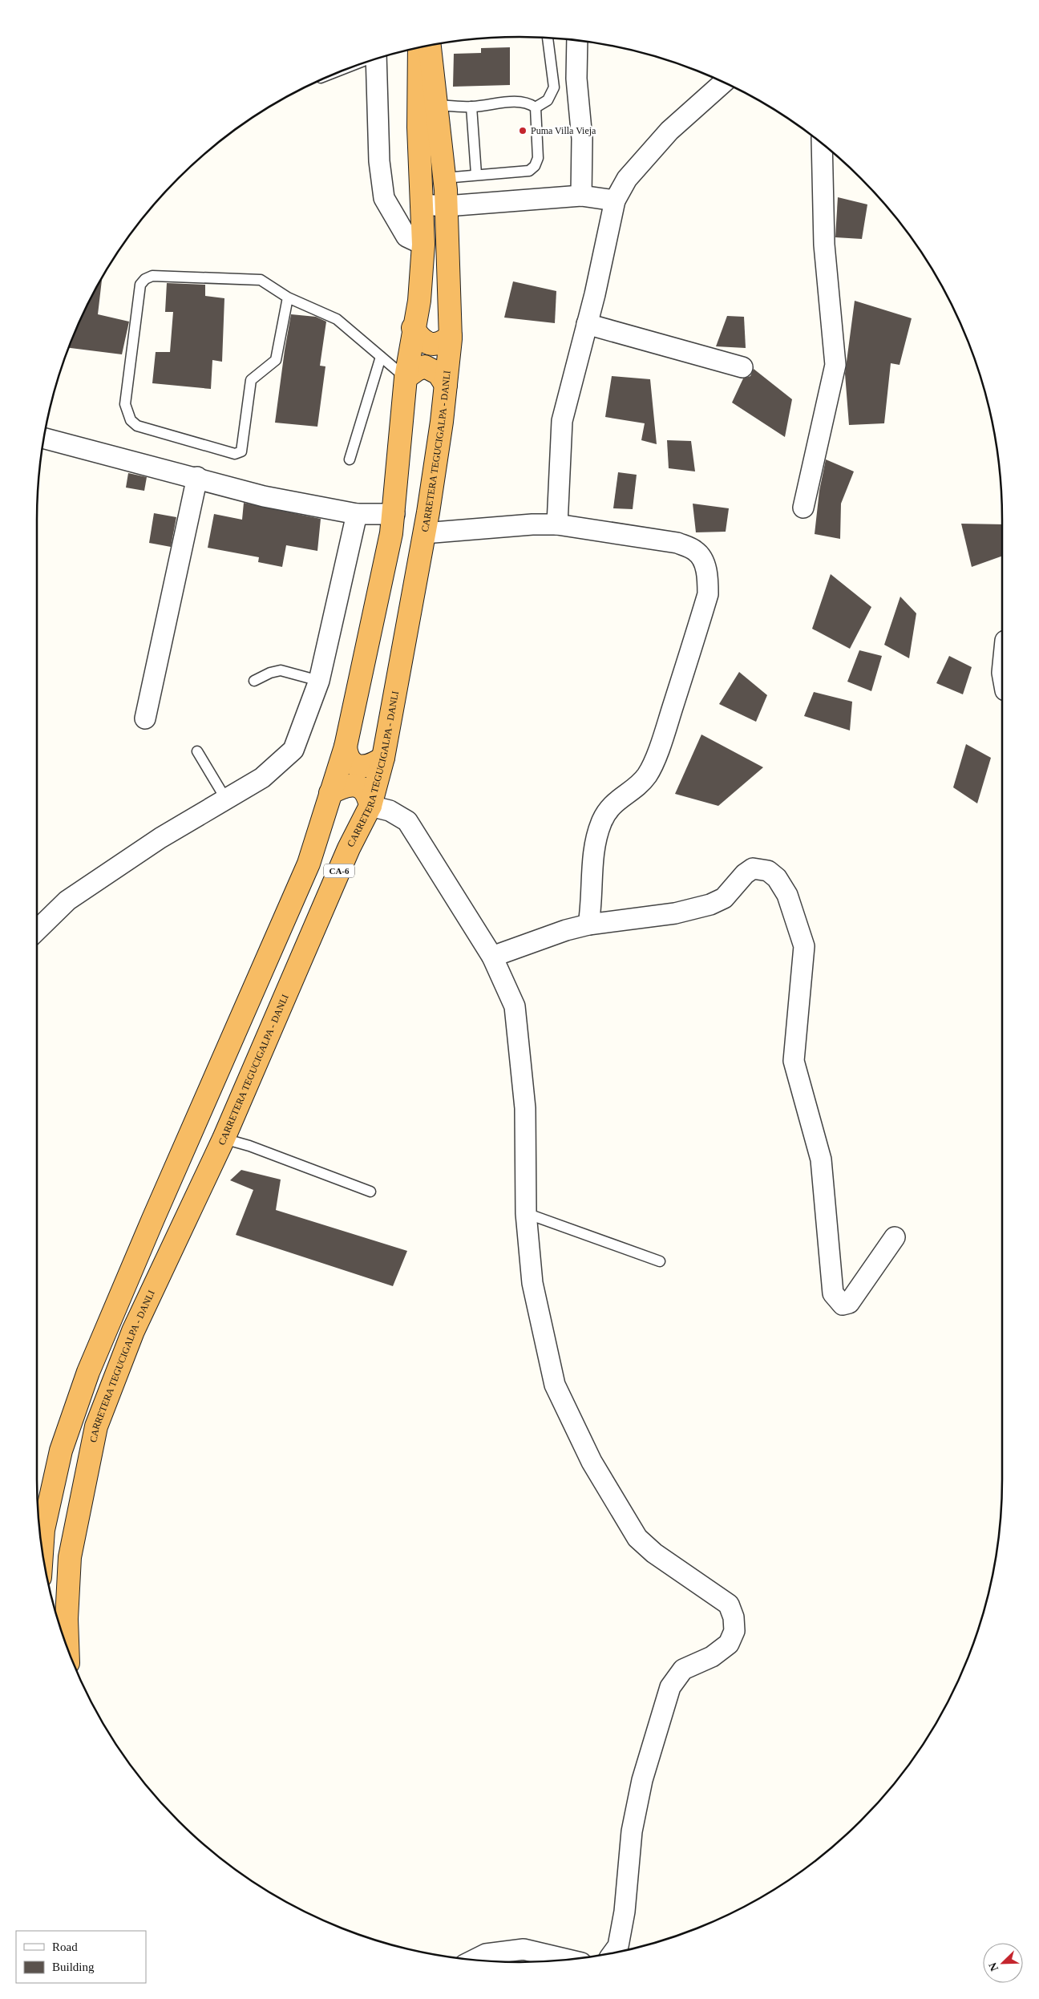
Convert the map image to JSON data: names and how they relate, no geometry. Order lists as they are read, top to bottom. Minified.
{"streets":{"highway":["CARRETERA TEGUCIGALPA - DANLI","CA-6"]},"places":["Puma Villa Vieja"],"legend":["Road","Building"],"north":"bottom left"}
